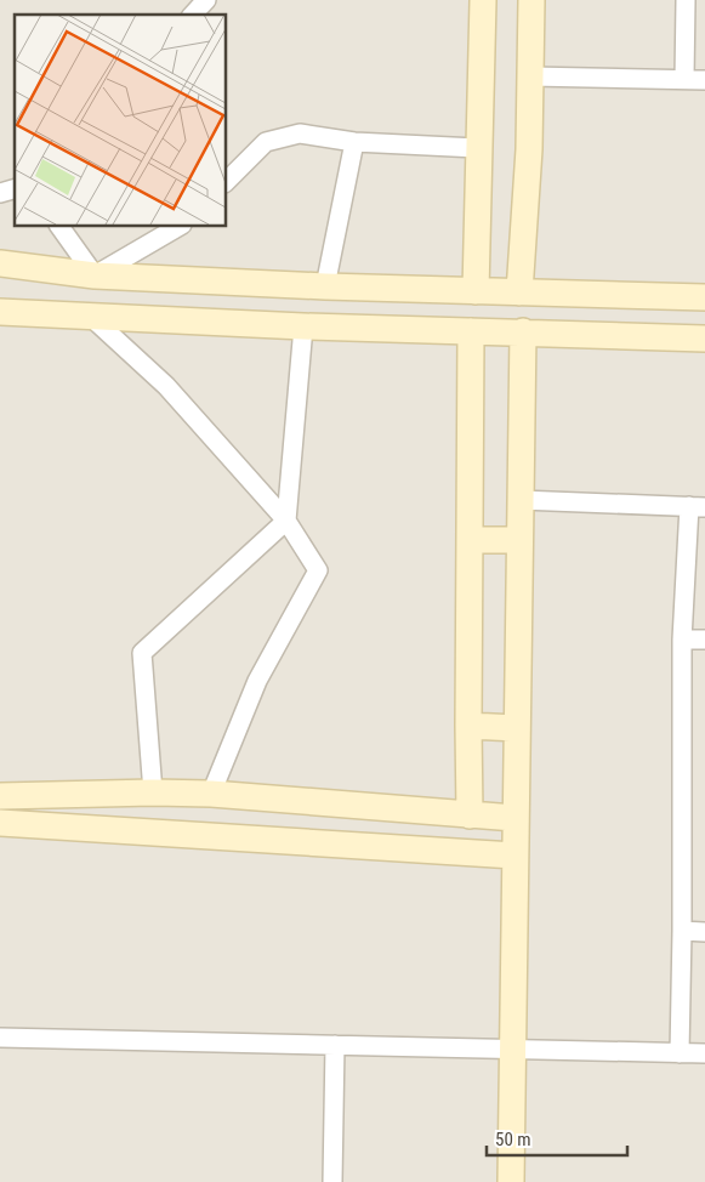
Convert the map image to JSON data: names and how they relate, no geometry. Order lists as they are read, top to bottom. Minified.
{"scale_bar":"50 m"}
